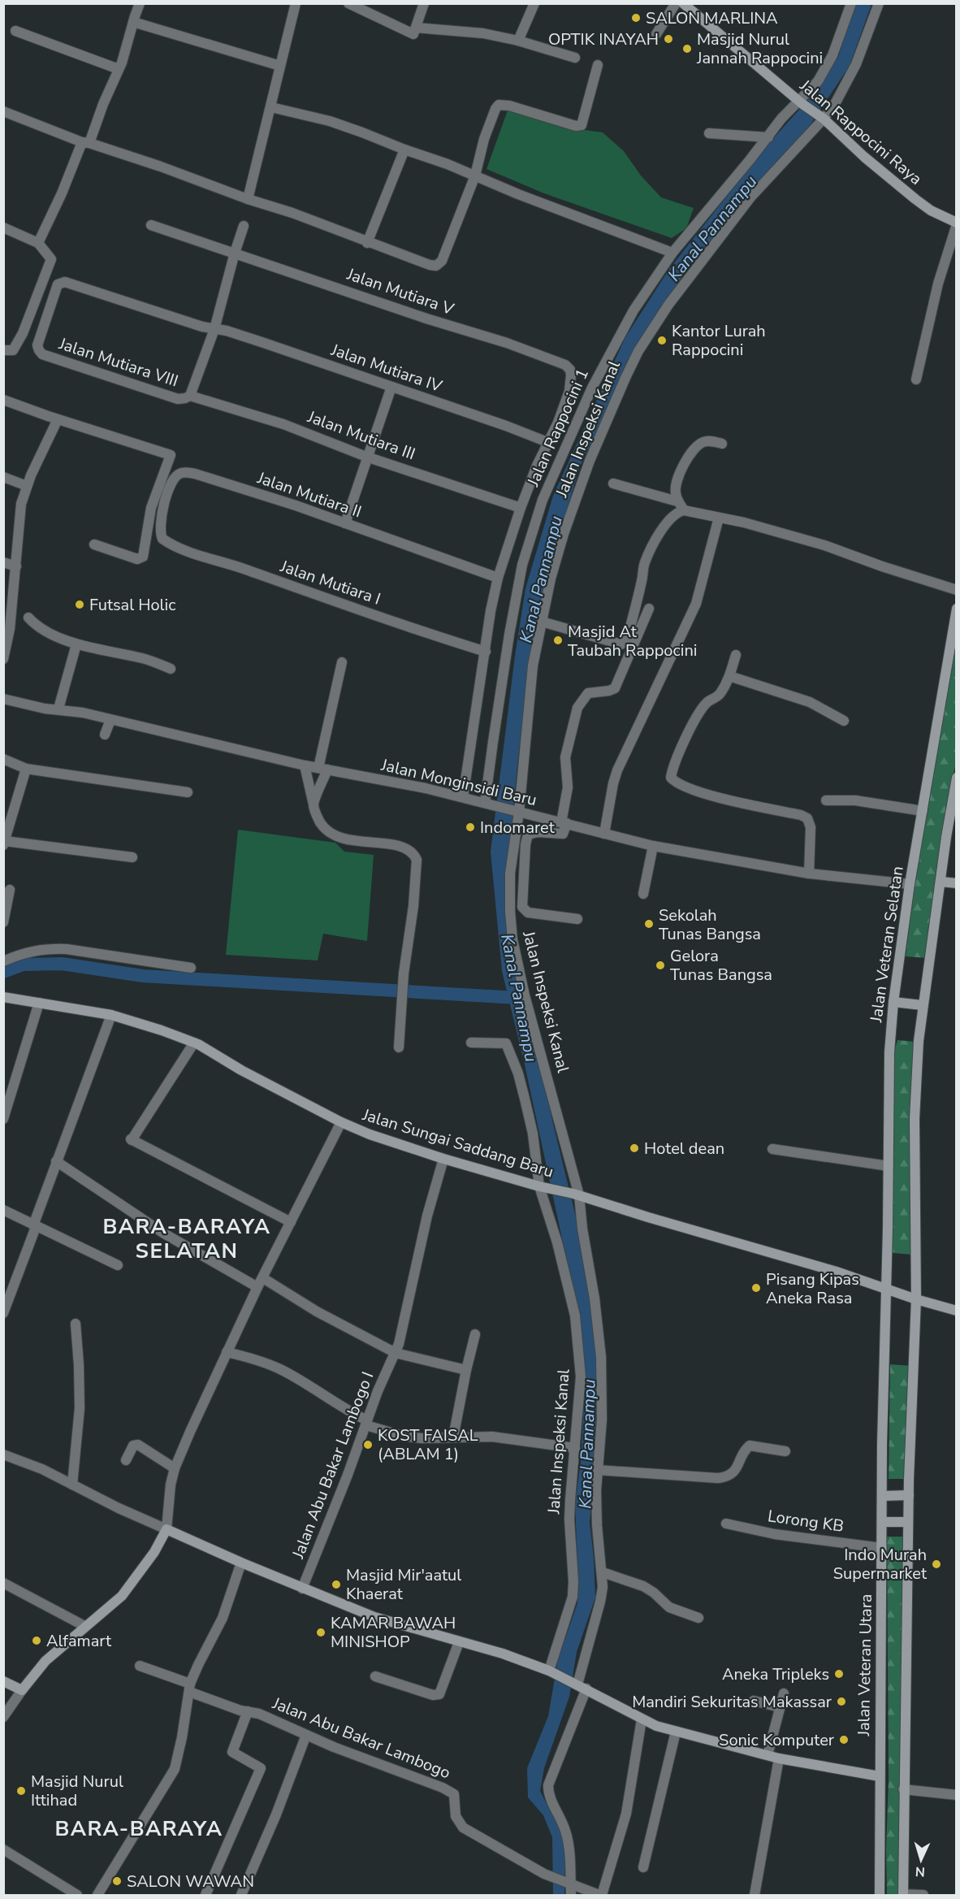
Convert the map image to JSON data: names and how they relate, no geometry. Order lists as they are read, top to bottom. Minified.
{"streets":{"main road":["Jalan Rappocini Raya","Jalan Veteran Selatan","Jalan Sungai Saddang Baru","Jalan Veteran Utara"],"street":["Jalan Mutiara V","Jalan Mutiara VIII","Jalan Mutiara IV","Jalan Rappocini 1","Jalan Inspeksi Kanal","Jalan Mutiara III","Jalan Mutiara II","Jalan Mutiara I","Jalan Monginsidi Baru","Jalan Abu Bakar Lambogo I","Lorong KB","Jalan Abu Bakar Lambogo"]},"crossings":[["Jalan Rappocini Raya","Jalan Rappocini 1"],["Jalan Rappocini Raya","Jalan Inspeksi Kanal"],["Jalan Mutiara V","Jalan Mutiara IV"],["Jalan Mutiara VIII","Jalan Mutiara IV"],["Jalan Mutiara VIII","Jalan Mutiara III"],["Jalan Rappocini 1","Jalan Monginsidi Baru"],["Jalan Inspeksi Kanal","Jalan Monginsidi Baru"],["Jalan Inspeksi Kanal","Jalan Sungai Saddang Baru"],["Jalan Mutiara II","Jalan Mutiara I"],["Jalan Monginsidi Baru","Jalan Veteran Selatan"],["Jalan Veteran Selatan","Jalan Sungai Saddang Baru"],["Jalan Veteran Selatan","Jalan Veteran Utara"],["Jalan Sungai Saddang Baru","Jalan Veteran Utara"],["Lorong KB","Jalan Veteran Utara"]],"districts":["BARA-BARAYA SELATAN","BARA-BARAYA"],"water":["Kanal Pannampu"],"places":["SALON MARLINA","OPTIK INAYAH","Masjid Nurul Jannah Rappocini","Kantor Lurah Rappocini","Futsal Holic","Masjid At Taubah Rappocini","Indomaret","Sekolah Tunas Bangsa","Gelora Tunas Bangsa","Hotel dean","Pisang Kipas Aneka Rasa","KOST FAISAL (ABLAM 1)","Indo Murah Supermarket","Masjid Mir'aatul Khaerat","KAMAR BAWAH MINISHOP","Alfamart","Aneka Tripleks","Mandiri Sekuritas Makassar","Sonic Komputer","Masjid Nurul Ittihad","SALON WAWAN"],"north":"bottom"}
